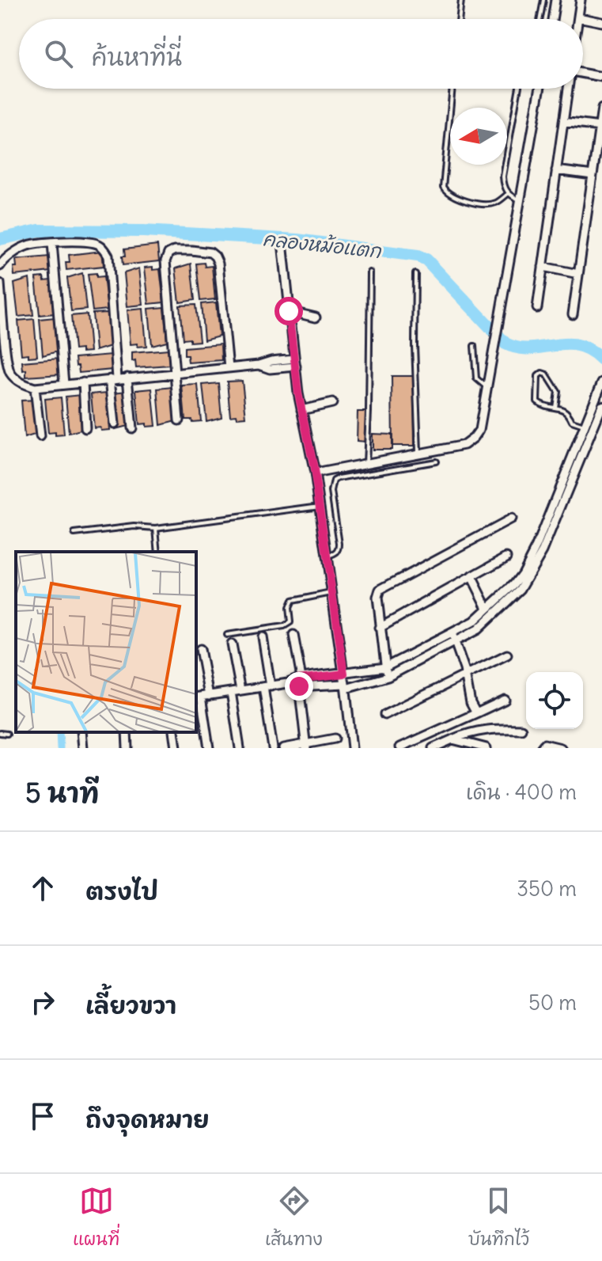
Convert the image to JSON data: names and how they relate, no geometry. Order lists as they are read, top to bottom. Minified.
{"water":["คลองหม้อแตก"],"north":"left","page":{"search":"ค้นหาที่นี่","heading":["5 นาที","เดิน · 400 m"],"list":[["ตรงไป","350 m"],["เลี้ยวขวา","50 m"],"ถึงจุดหมาย"],"nav":["แผนที่","เส้นทาง","บันทึกไว้"]}}
